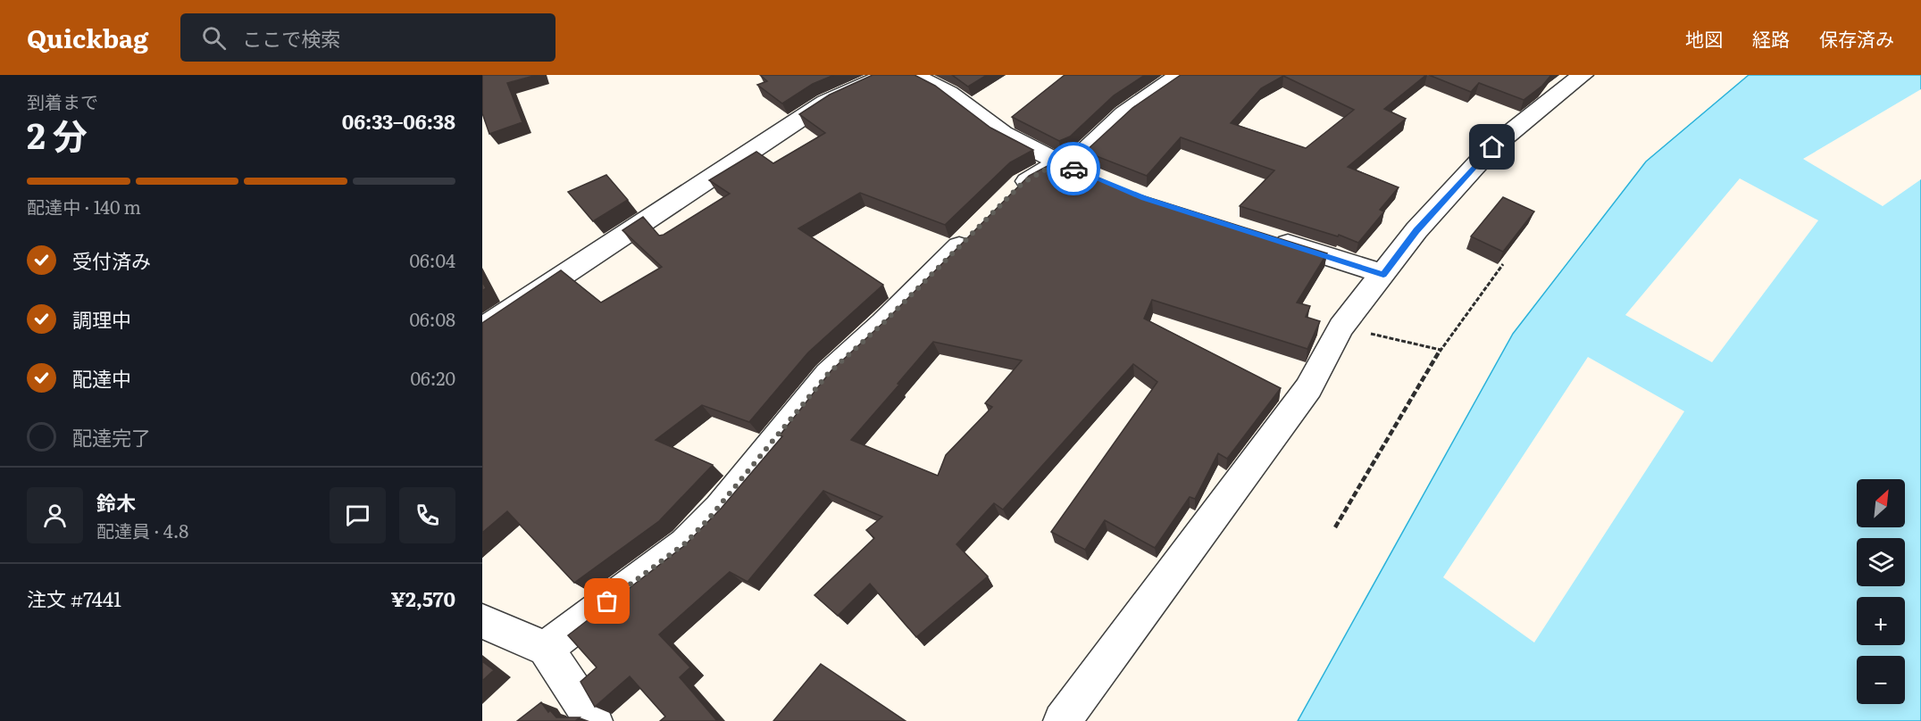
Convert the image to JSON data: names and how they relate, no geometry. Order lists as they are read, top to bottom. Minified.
{"north":"top right","page":{"header":"Quickbag","search":"ここで検索","nav":["地図","経路","保存済み"],"heading":["2 分","到着まで","06:33–06:38"],"panel":["鈴木","配達員 · 4.8","注文 #7441","¥2,570"],"bar":"配達中 · 140 m","list":[["受付済み","06:04"],["調理中","06:08"],["配達中","06:20"],"配達完了"],"map_buttons":["+","−"]}}
